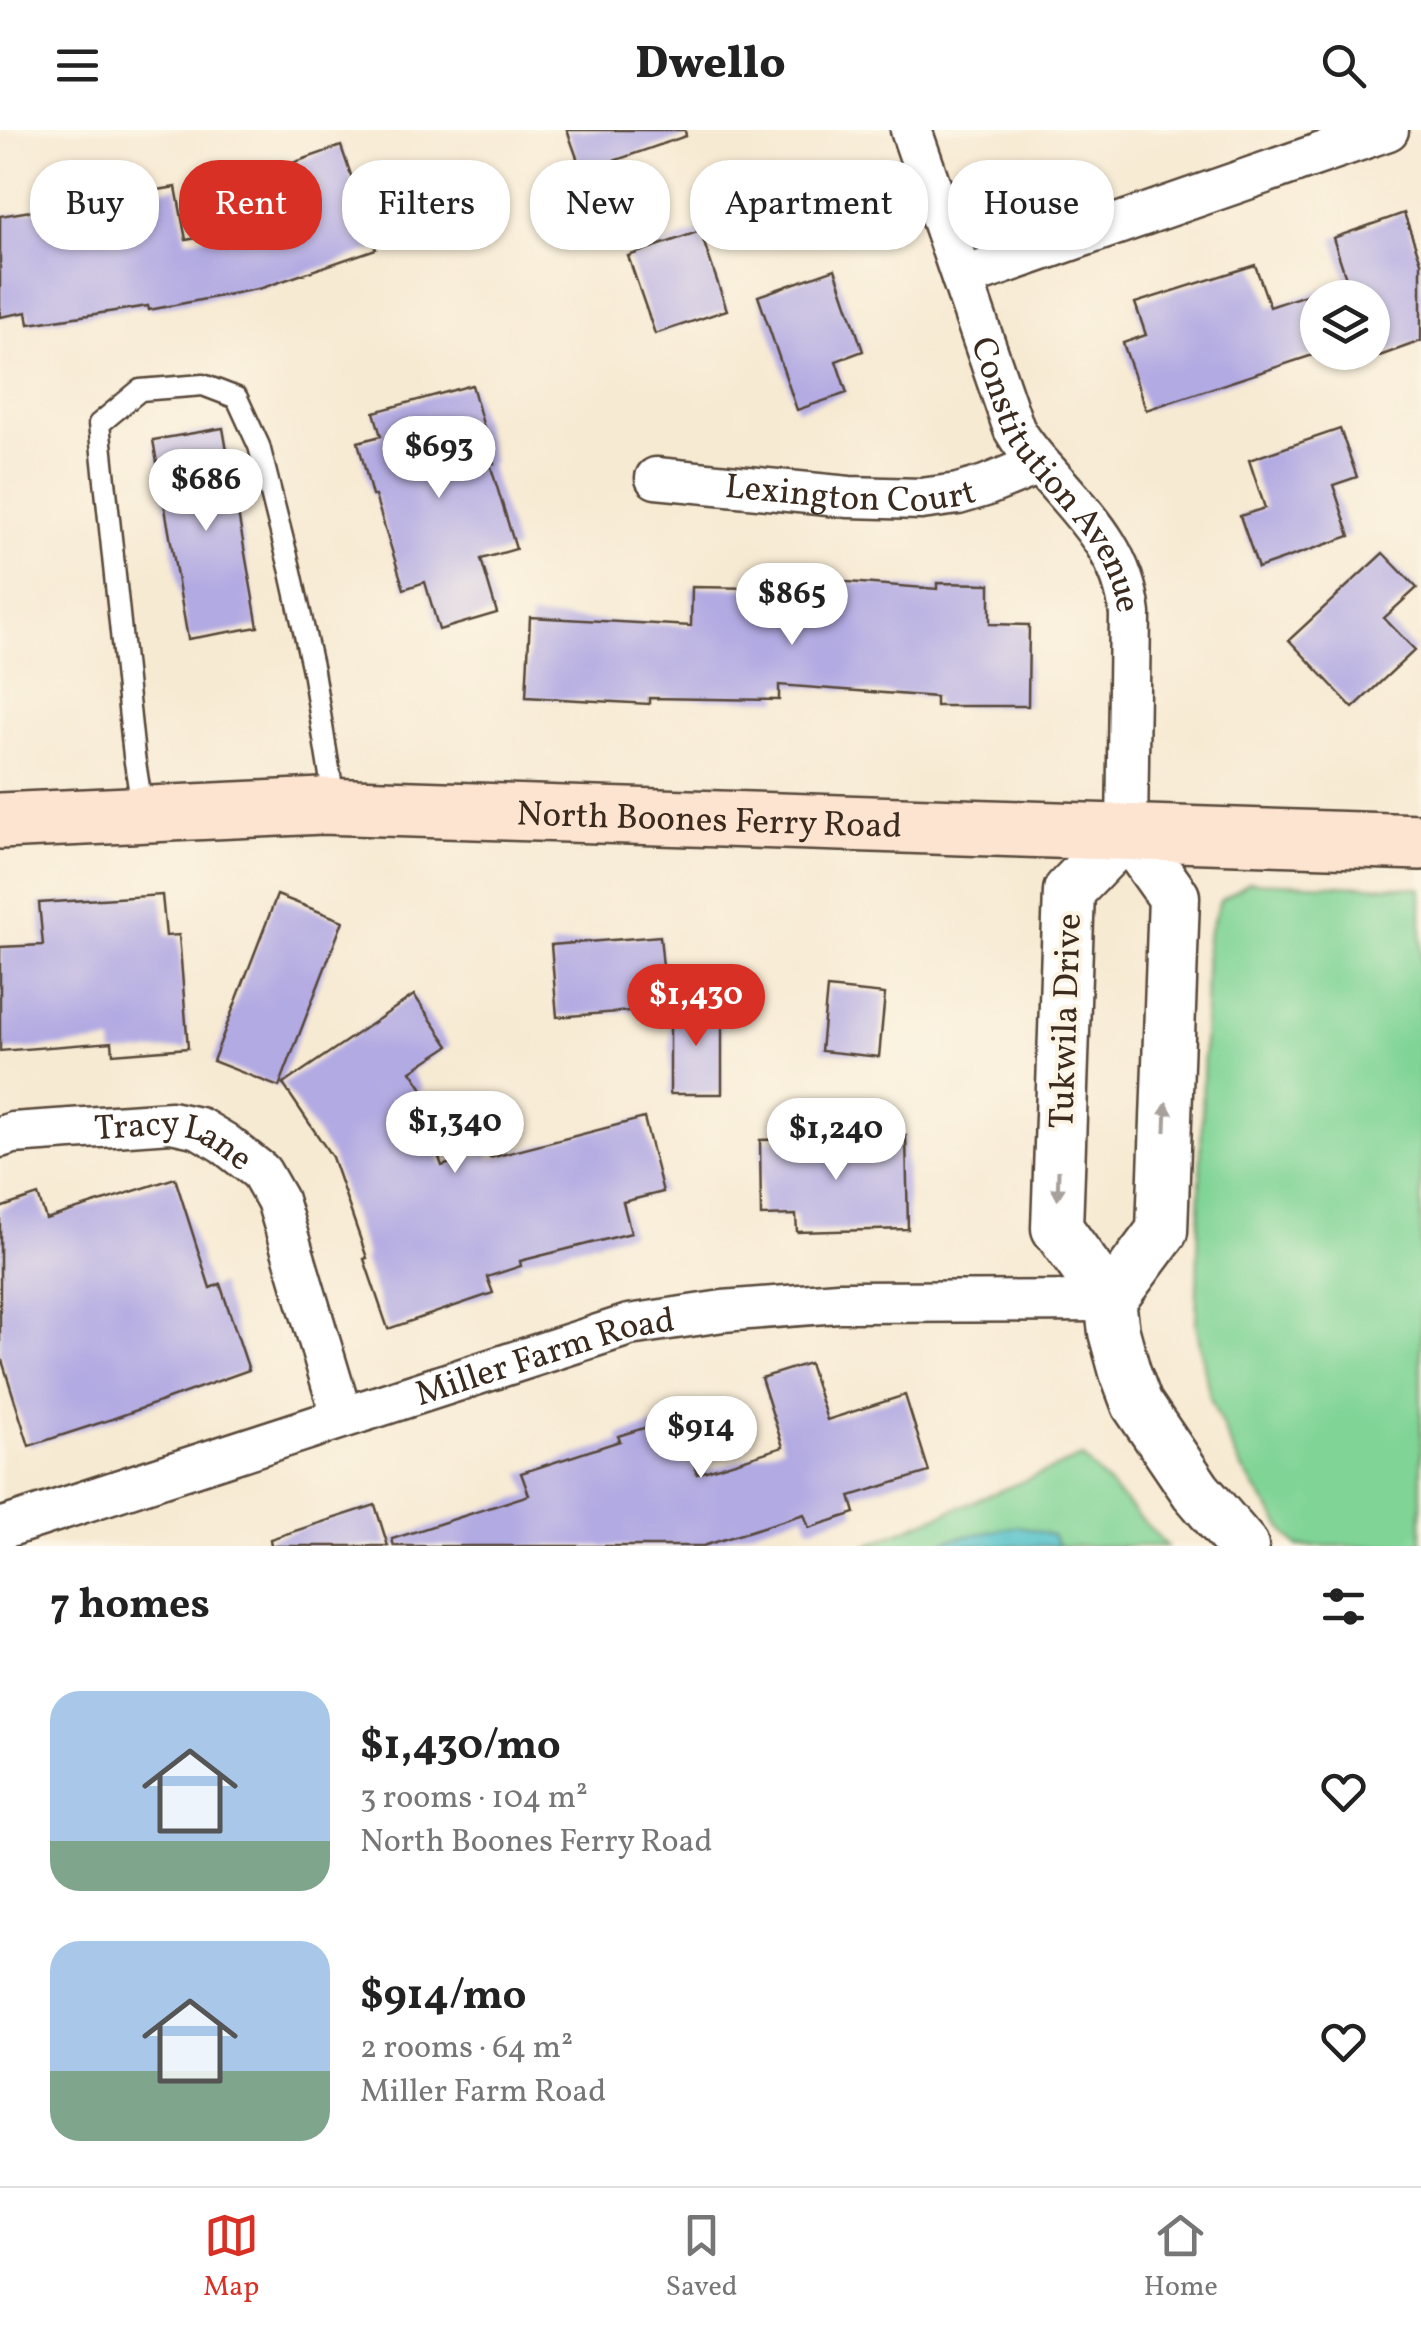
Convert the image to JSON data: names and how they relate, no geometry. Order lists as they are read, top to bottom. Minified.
{"streets":{"main road":["North Boones Ferry Road"],"street":["Constitution Avenue","Lexington Court","Tukwila Drive","Tracy Lane","Miller Farm Road"]},"crossings":[["Constitution Avenue","Lexington Court"],["Constitution Avenue","North Boones Ferry Road"],["Constitution Avenue","Tukwila Drive"],["North Boones Ferry Road","Tukwila Drive"],["Tukwila Drive","Miller Farm Road"],["Tracy Lane","Miller Farm Road"]],"page":{"header":"Dwello","chip":["Buy","Rent","Filters","New","Apartment","House"],"price":["$693","$686","$865","$1,430","$1,340","$1,240","$914"],"heading":"7 homes","list":[{"name":"$1,430/mo","note":"3 rooms · 104 m² · North Boones Ferry Road"},{"name":"$914/mo","note":"2 rooms · 64 m² · Miller Farm Road"}],"tabs":["Map","Saved","Home"]}}
